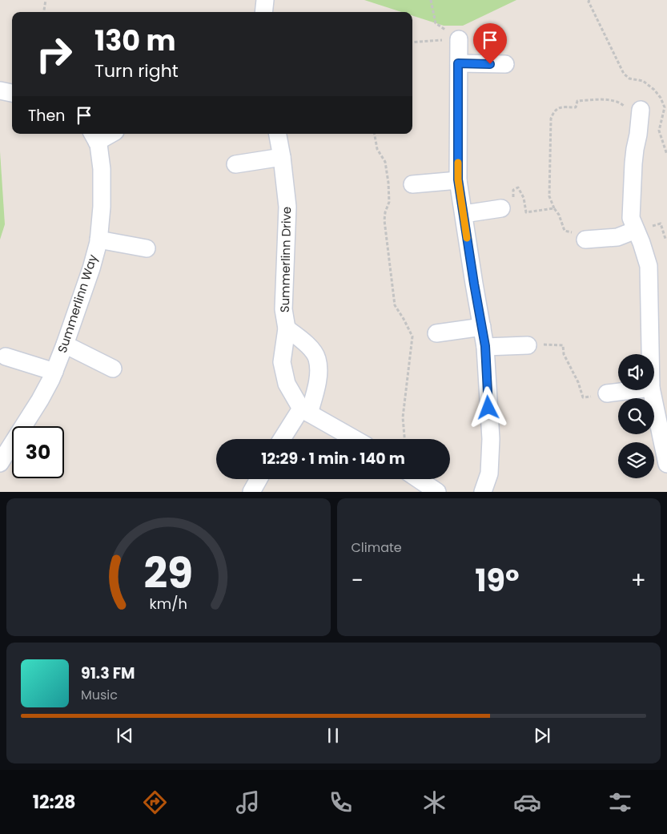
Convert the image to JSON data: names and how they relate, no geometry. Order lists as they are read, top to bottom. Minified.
{"streets":{"street":["Summerlinn Drive","Summerlinn Way"]},"page":{"turn":["130 m","Turn right"],"then":"Then","limit":"30","trip":"12:29 · 1 min · 140 m","tile":"Climate","heat":["−","19°","+"],"song":["91.3 FM","Music"],"tabs":"12:28","gauge":["29","km/h"]}}
